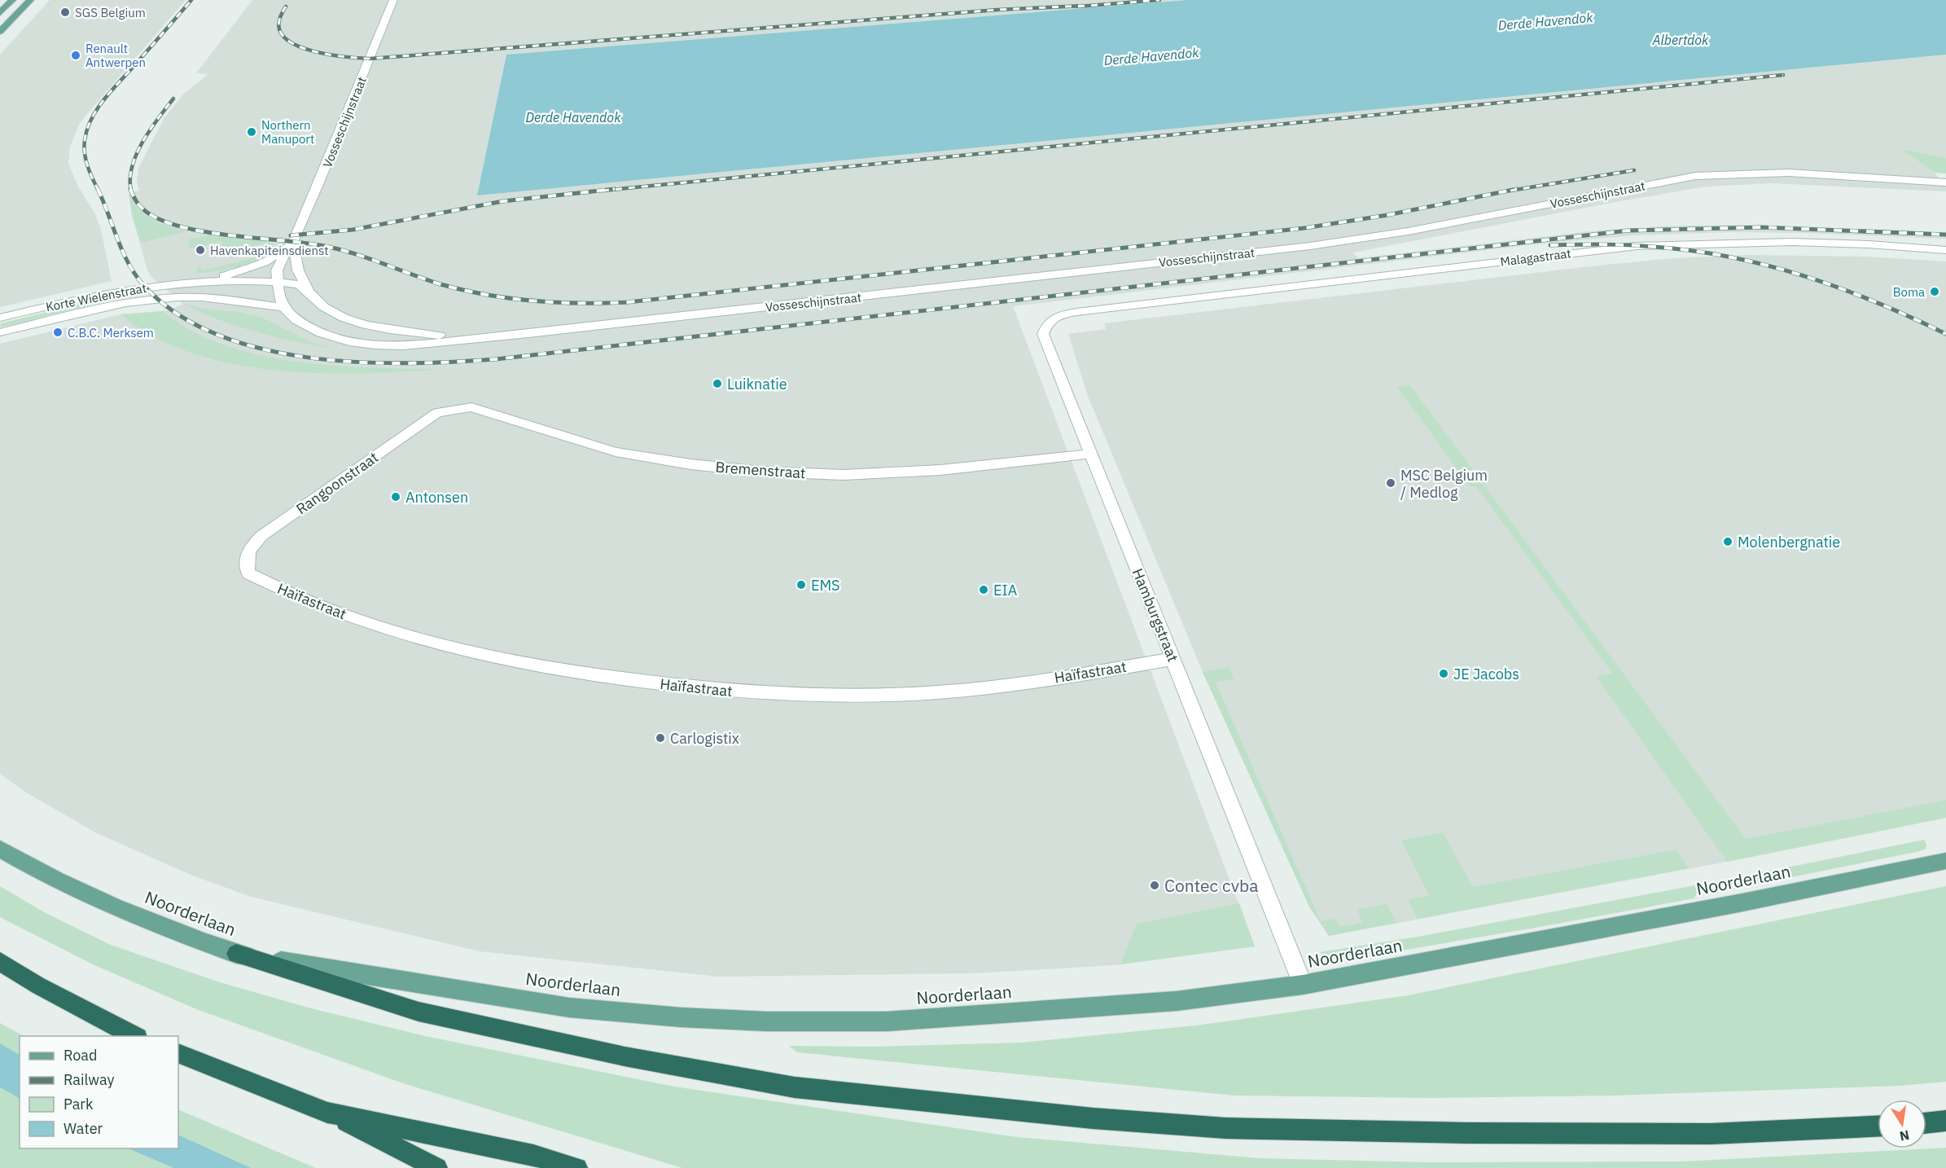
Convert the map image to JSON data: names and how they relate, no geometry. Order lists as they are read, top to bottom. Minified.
{"streets":{"main road":["Noorderlaan"],"street":["Vosseschijnstraat","Malagastraat","Korte Wielenstraat","Bremenstraat","Rangoonstraat","Haïfastraat","Hamburgstraat"]},"crossings":[["Vosseschijnstraat","Korte Wielenstraat"],["Malagastraat","Hamburgstraat"],["Bremenstraat","Rangoonstraat"],["Bremenstraat","Hamburgstraat"],["Rangoonstraat","Haïfastraat"],["Haïfastraat","Hamburgstraat"],["Hamburgstraat","Noorderlaan"]],"water":["Derde Havendok","Albertdok"],"places":["SGS Belgium","Renault Antwerpen","Northern Manuport","Havenkapiteinsdienst","Boma","C.B.C. Merksem","Luiknatie","MSC Belgium / Medlog","Antonsen","Molenbergnatie","EMS","EIA","JE Jacobs","Carlogistix","Contec cvba"],"legend":["Road","Railway","Park","Water"],"north":"bottom"}
